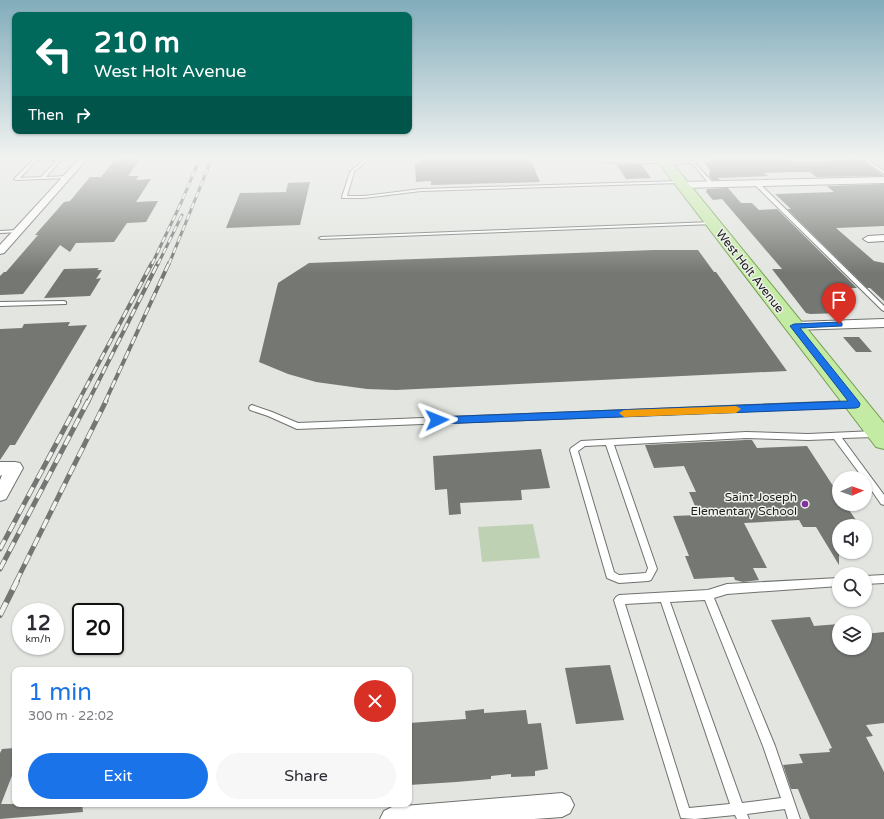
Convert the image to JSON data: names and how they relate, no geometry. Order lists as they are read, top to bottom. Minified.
{"streets":{"main road":["West Holt Avenue"]},"places":["Saint Joseph Elementary School"],"north":"right","page":{"turn":["210 m","West Holt Avenue"],"then":"Then","speed":"12 km/h","limit":"20","heading":["1 min","300 m · 22:02"],"buttons":["Exit","Share"]}}
